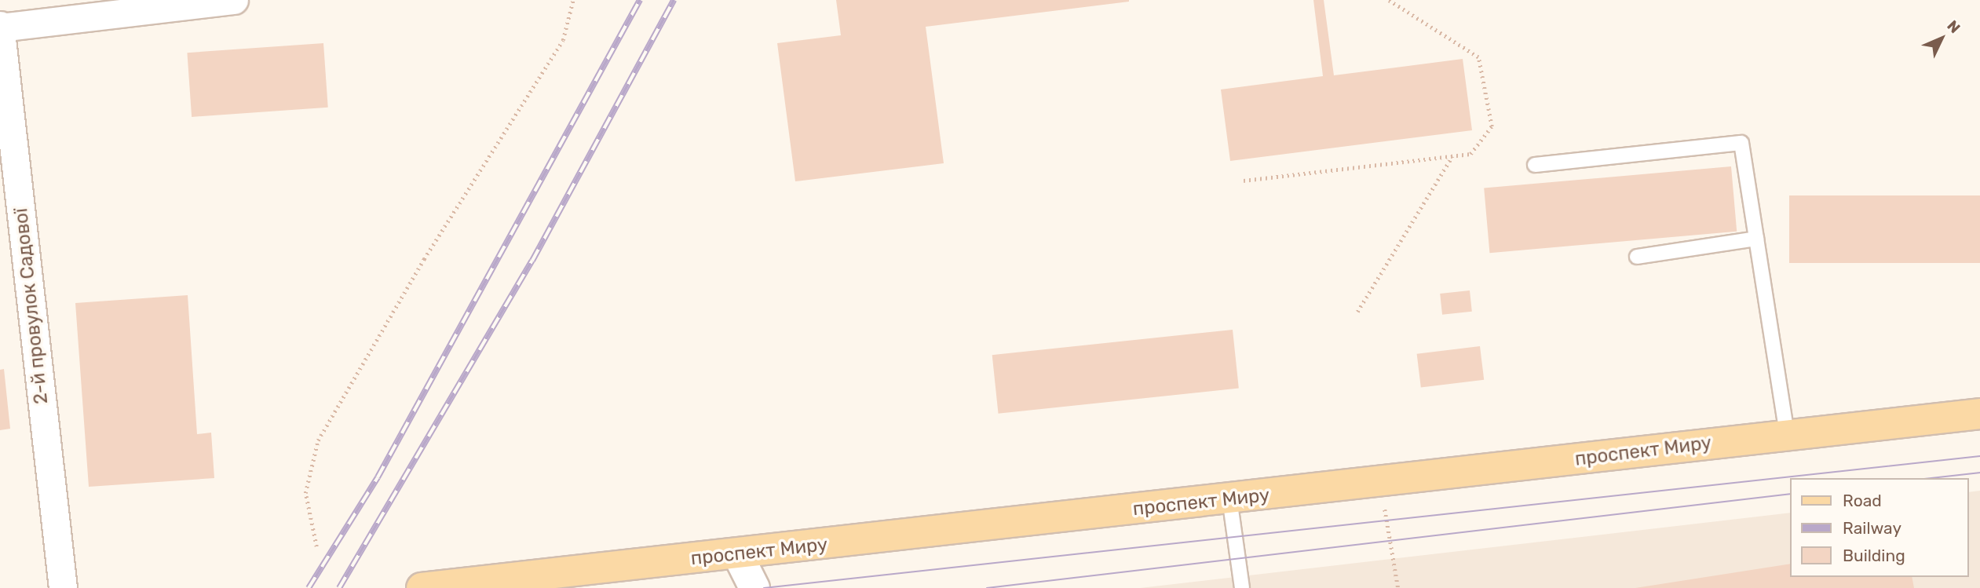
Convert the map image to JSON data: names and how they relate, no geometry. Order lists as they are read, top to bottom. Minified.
{"streets":{"main road":["проспект Миру"],"street":["2-й провулок Садової"]},"legend":["Road","Railway","Building"],"north":"top right"}
